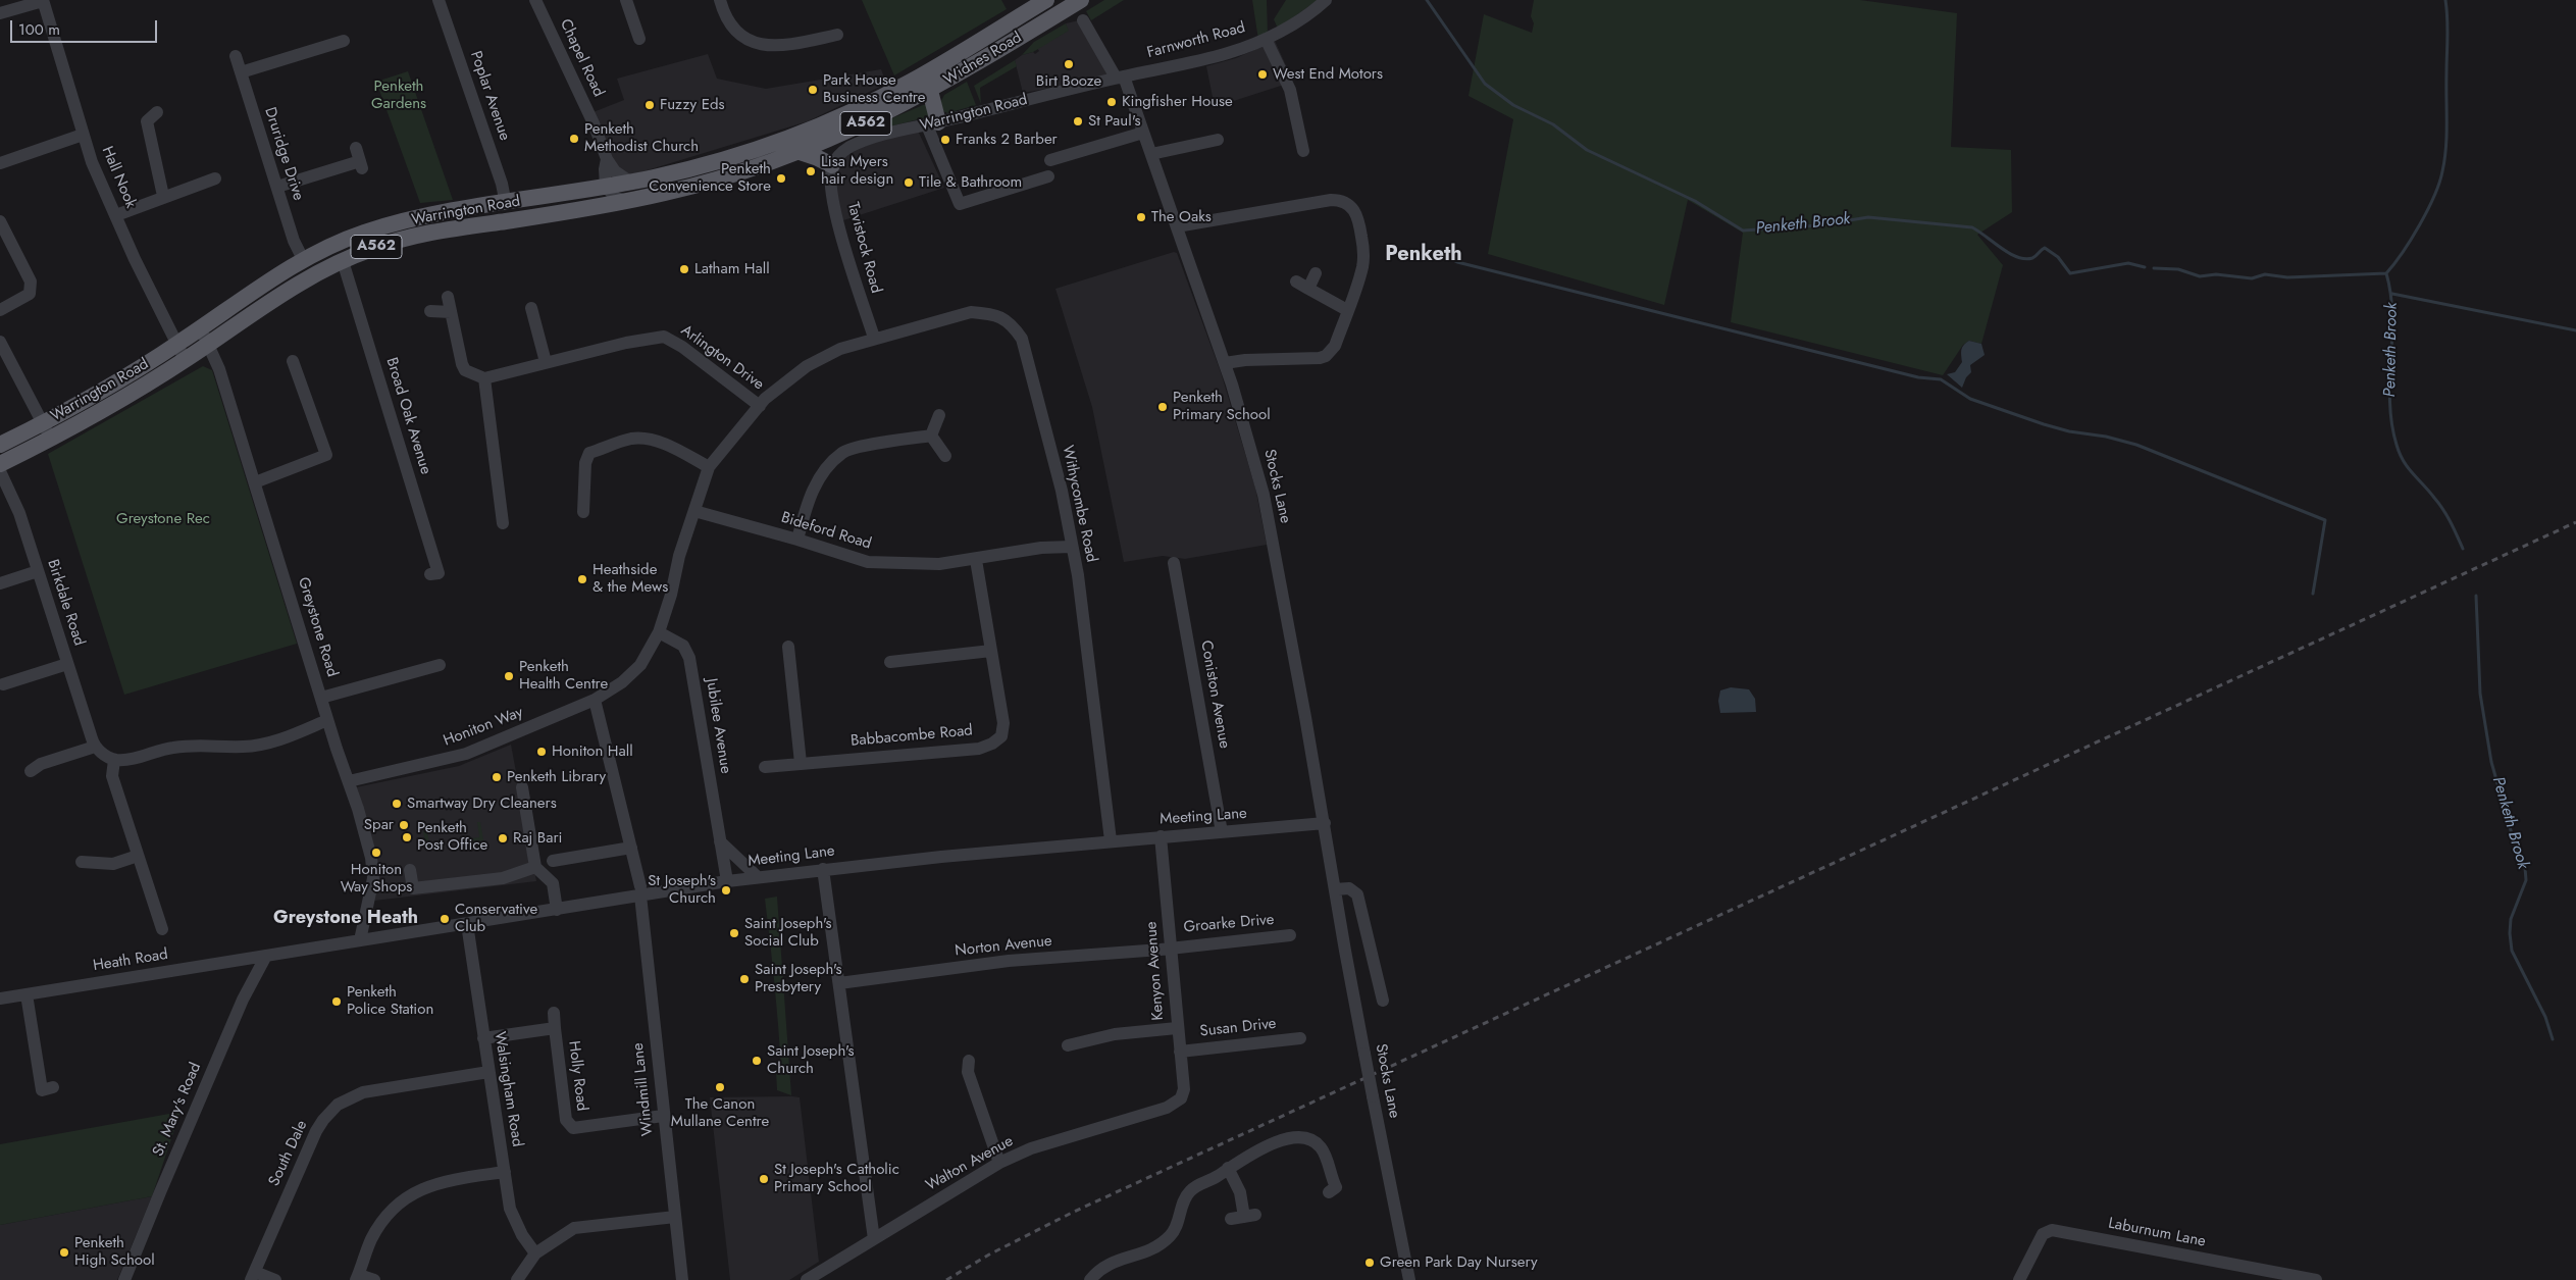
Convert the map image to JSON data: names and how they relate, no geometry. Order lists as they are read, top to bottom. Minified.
{"streets":{"main road":["Widnes Road","Warrington Road","A562"],"street":["Farnworth Road","Chapel Road","Poplar Avenue","Druridge Drive","Hall Nook","Tavistock Road","Arlington Drive","Broad Oak Avenue","Stocks Lane","Withycombe Road","Bideford Road","Birkdale Road","Greystone Road","Coniston Avenue","Jubilee Avenue","Honiton Way","Babbacombe Road","Meeting Lane","Groarke Drive","Norton Avenue","Heath Road","Kenyon Avenue","Susan Drive","Holly Road","Walsingham Road","Windmill Lane","St. Mary's Road","South Dale","Walton Avenue","Laburnum Lane"]},"crossings":[["Farnworth Road","Warrington Road"],["Farnworth Road","Stocks Lane"],["Chapel Road","Warrington Road"],["Widnes Road","Warrington Road"],["Poplar Avenue","Warrington Road"],["Warrington Road","Druridge Drive"],["Warrington Road","Hall Nook"],["Warrington Road","Tavistock Road"],["Warrington Road","Broad Oak Avenue"],["Warrington Road","Stocks Lane"],["Warrington Road","Greystone Road"],["Tavistock Road","Withycombe Road"],["Arlington Drive","Withycombe Road"],["Stocks Lane","Meeting Lane"],["Withycombe Road","Bideford Road"],["Withycombe Road","Honiton Way"],["Withycombe Road","Meeting Lane"],["Bideford Road","Honiton Way"],["Bideford Road","Babbacombe Road"],["Greystone Road","Honiton Way"],["Greystone Road","Meeting Lane"],["Coniston Avenue","Meeting Lane"],["Jubilee Avenue","Honiton Way"],["Jubilee Avenue","Meeting Lane"],["Honiton Way","Windmill Lane"],["Meeting Lane","Heath Road"],["Meeting Lane","Kenyon Avenue"],["Meeting Lane","Walsingham Road"],["Meeting Lane","Windmill Lane"],["Meeting Lane","St. Mary's Road"],["Groarke Drive","Norton Avenue"],["Groarke Drive","Kenyon Avenue"],["Norton Avenue","Kenyon Avenue"],["Heath Road","St. Mary's Road"],["Kenyon Avenue","Susan Drive"],["Kenyon Avenue","Walton Avenue"],["Holly Road","Walsingham Road"],["Holly Road","Windmill Lane"],["Walsingham Road","South Dale"]],"districts":["Penketh","Greystone Heath"],"water":["Penketh Brook"],"parks":["Penketh Gardens","Greystone Rec"],"places":["Birt Booze","West End Motors","Park House Business Centre","Kingfisher House","Fuzzy Eds","St Paul's","Penketh Methodist Church","Franks 2 Barber","Lisa Myers hair design","Penketh Convenience Store","Tile & Bathroom","The Oaks","Latham Hall","Penketh Primary School","Heathside & the Mews","Penketh Health Centre","Honiton Hall","Penketh Library","Smartway Dry Cleaners","Spar","Penketh Post Office","Raj Bari","Honiton Way Shops","St Joseph's Church","Conservative Club","Saint Joseph's Social Club","Saint Joseph's Presbytery","Penketh Police Station","Saint Joseph's Church","The Canon Mullane Centre","St Joseph's Catholic Primary School","Penketh High School","Green Park Day Nursery"],"scale_bar":"100 m"}
